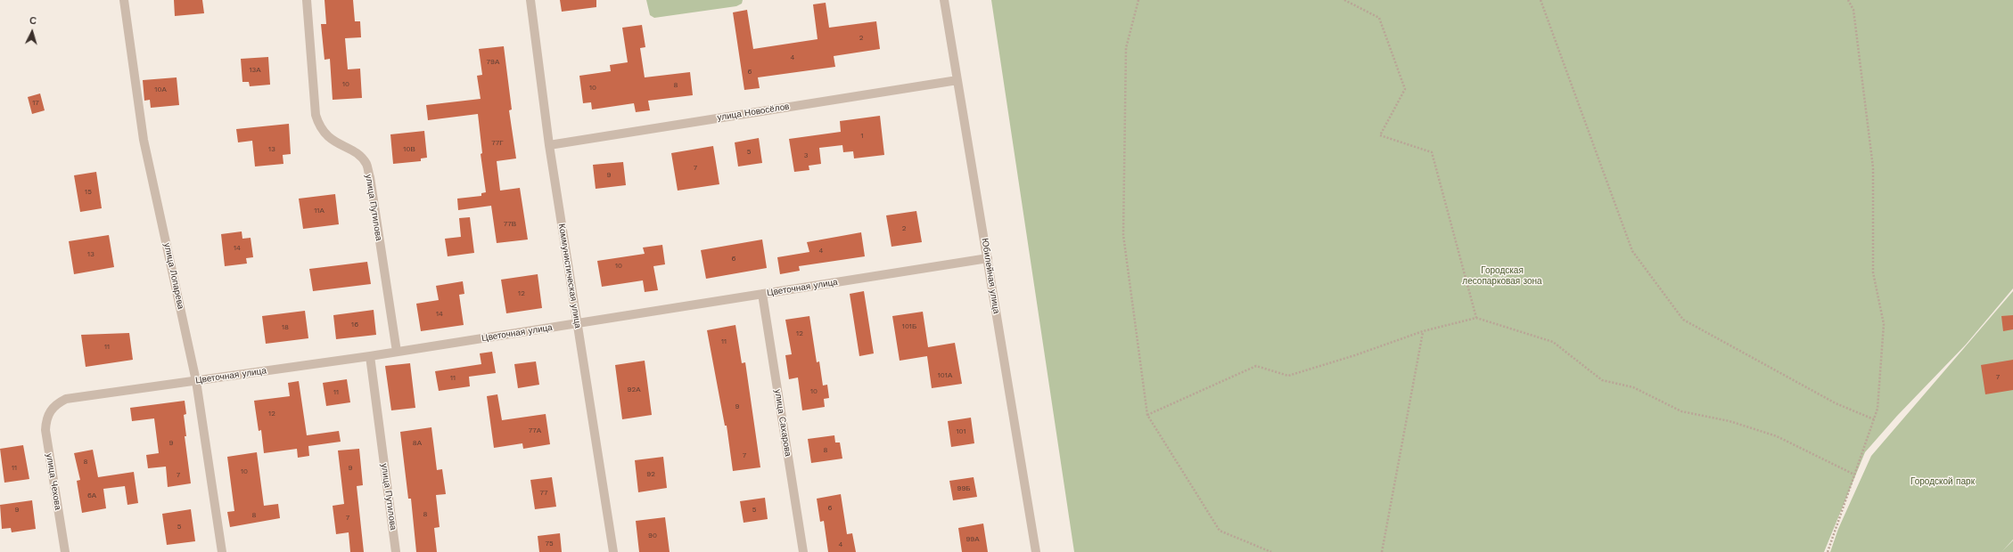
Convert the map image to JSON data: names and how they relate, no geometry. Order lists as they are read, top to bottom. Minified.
{"streets":{"street":["улица Новосёлов","улица Путилова","улица Лопарева","Коммунистическая улица","Юбилейная улица","Цветочная улица","улица Сахарова","улица Чехова"]},"crossings":[["улица Новосёлов","Коммунистическая улица"],["улица Новосёлов","Юбилейная улица"],["улица Путилова","Цветочная улица"],["улица Лопарева","Цветочная улица"],["Коммунистическая улица","Цветочная улица"],["Юбилейная улица","Цветочная улица"],["Цветочная улица","улица Сахарова"],["Цветочная улица","улица Чехова"]],"parks":["Городская лесопарковая зона","Городской парк"],"house_numbers":["2","4","79А","13А","6","10","8","10","10А","17","1","77Г","13","10В","5","3","7","9","15","11А","77В","2","14","4","13","6","10","12","14","16","101Б","18","12","11","11","101А","7","11","92А","10","11","9","12","77А","101","9","8А","8","7","8","11","9","10","92","7","99Б","77","6А","6","9","5","8","8","7","5","90","99А","75","4"],"north":"top"}
